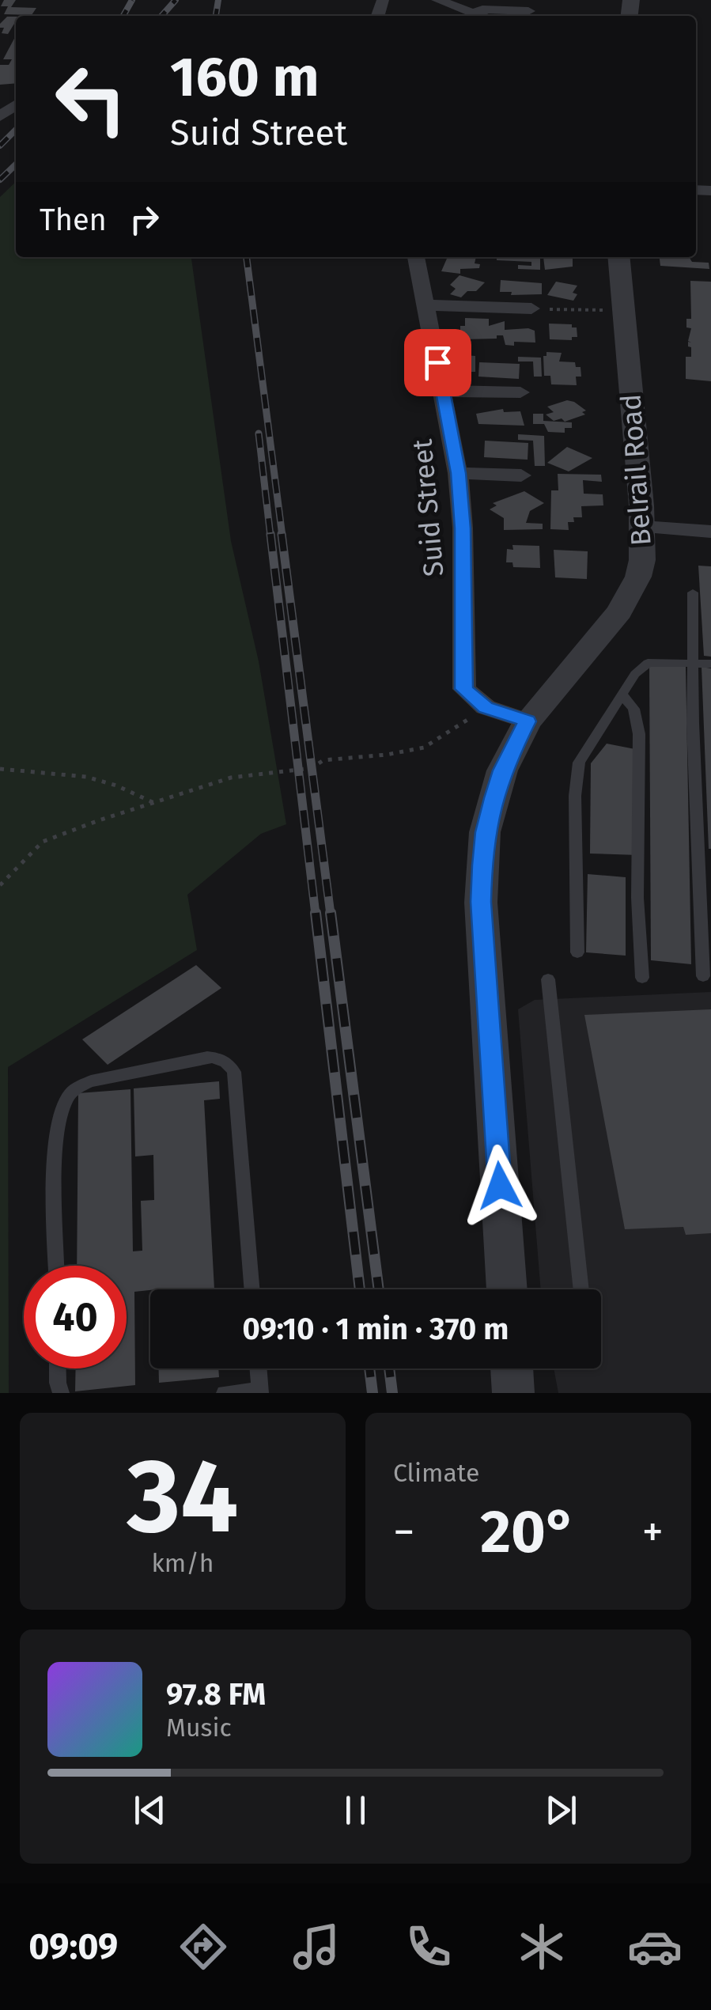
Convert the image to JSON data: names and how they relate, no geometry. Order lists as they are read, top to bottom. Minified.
{"streets":{"street":["Belrail Road","Suid Street"]},"crossings":[["Belrail Road","Suid Street"]],"page":{"turn":["160 m","Suid Street"],"then":"Then","limit":"40","trip":"09:10 · 1 min · 370 m","tile":[["34","km/h"],"Climate"],"heat":["−","20°","+"],"song":["97.8 FM","Music"],"tabs":"09:09"}}
